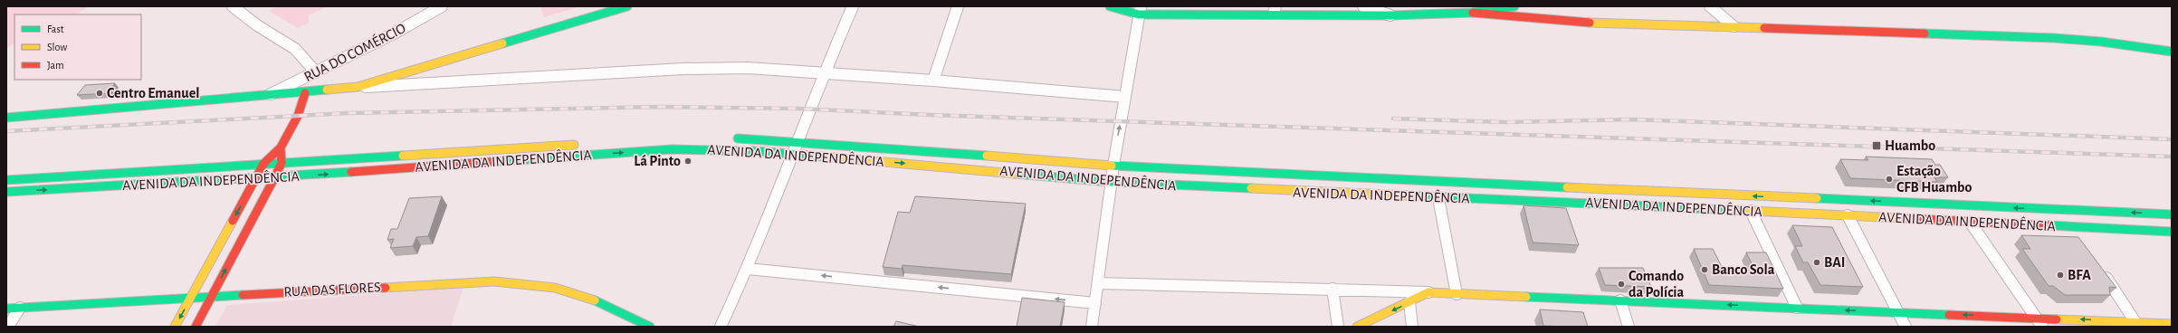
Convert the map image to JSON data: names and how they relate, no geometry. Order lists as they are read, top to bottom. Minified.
{"streets":{"main road":["AVENIDA DA INDEPENDÊNCIA","RUA DAS FLORES"],"street":["RUA DO COMÉRCIO"]},"places":{"other":["Centro Emanuel","Lá Pinto","Estação CFB Huambo","BAI","Banco Sola","BFA","Comando da Polícia"],"transit":["Huambo"]},"legend":["Fast","Slow","Jam"]}
